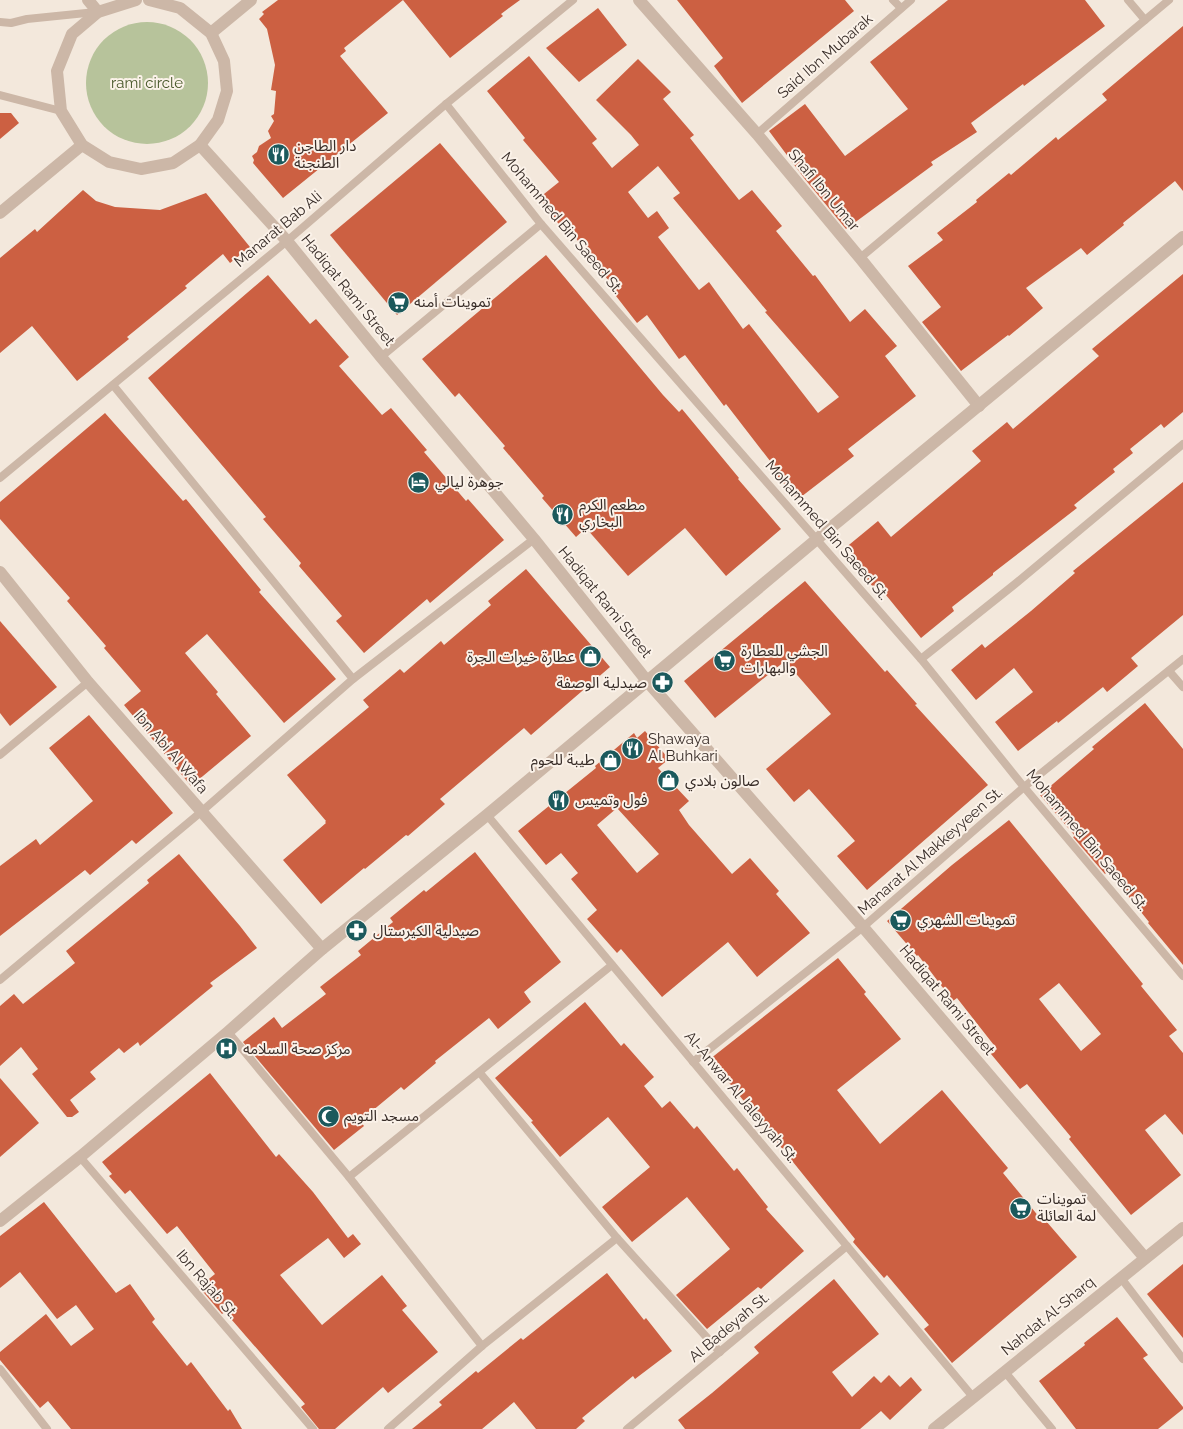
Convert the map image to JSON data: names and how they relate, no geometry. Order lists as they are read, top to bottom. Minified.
{"streets":{"street":["Shafi Ibn Umar","Hadiqat Rami Street","Ibn Abi Al Wafa","Nahdat Al-Sharq"],"lane":["Said Ibn Mubarak","Mohammed Bin Saeed St.","Manarat Bab Ali","Manarat Al Makkeyyeen St.","Al-Anwar Al Jaleyyah St.","Ibn Rajab St.","Al Badeyah St."]},"crossings":[["Said Ibn Mubarak","Shafi Ibn Umar"],["Mohammed Bin Saeed St.","Manarat Bab Ali"],["Mohammed Bin Saeed St.","Manarat Al Makkeyyeen St."],["Manarat Bab Ali","Hadiqat Rami Street"],["Hadiqat Rami Street","Manarat Al Makkeyyeen St."],["Hadiqat Rami Street","Nahdat Al-Sharq"],["Manarat Al Makkeyyeen St.","Al-Anwar Al Jaleyyah St."],["Al-Anwar Al Jaleyyah St.","Nahdat Al-Sharq"],["Al-Anwar Al Jaleyyah St.","Al Badeyah St."]],"parks":["rami circle"],"places":{"restaurant":["دار الطاجن الطنجنة","مطعم الكرم البخاري","Shawaya Al Buhkari","فول وتميس"],"supermarket":["تموينات أمنه","الجشي للعطارة والبهارات","تموينات الشهري","تموينات لمة العائلة"],"hotel":["جوهرة ليالي"],"shop":["عطارة خيرات الجرة","طيبة للحوم","صالون بلادي"],"pharmacy":["صيدلية الوصفة","صيدلية الكيرستال"],"hospital":["مركز صحة السلامه"],"mosque":["مسجد التويم"]}}
